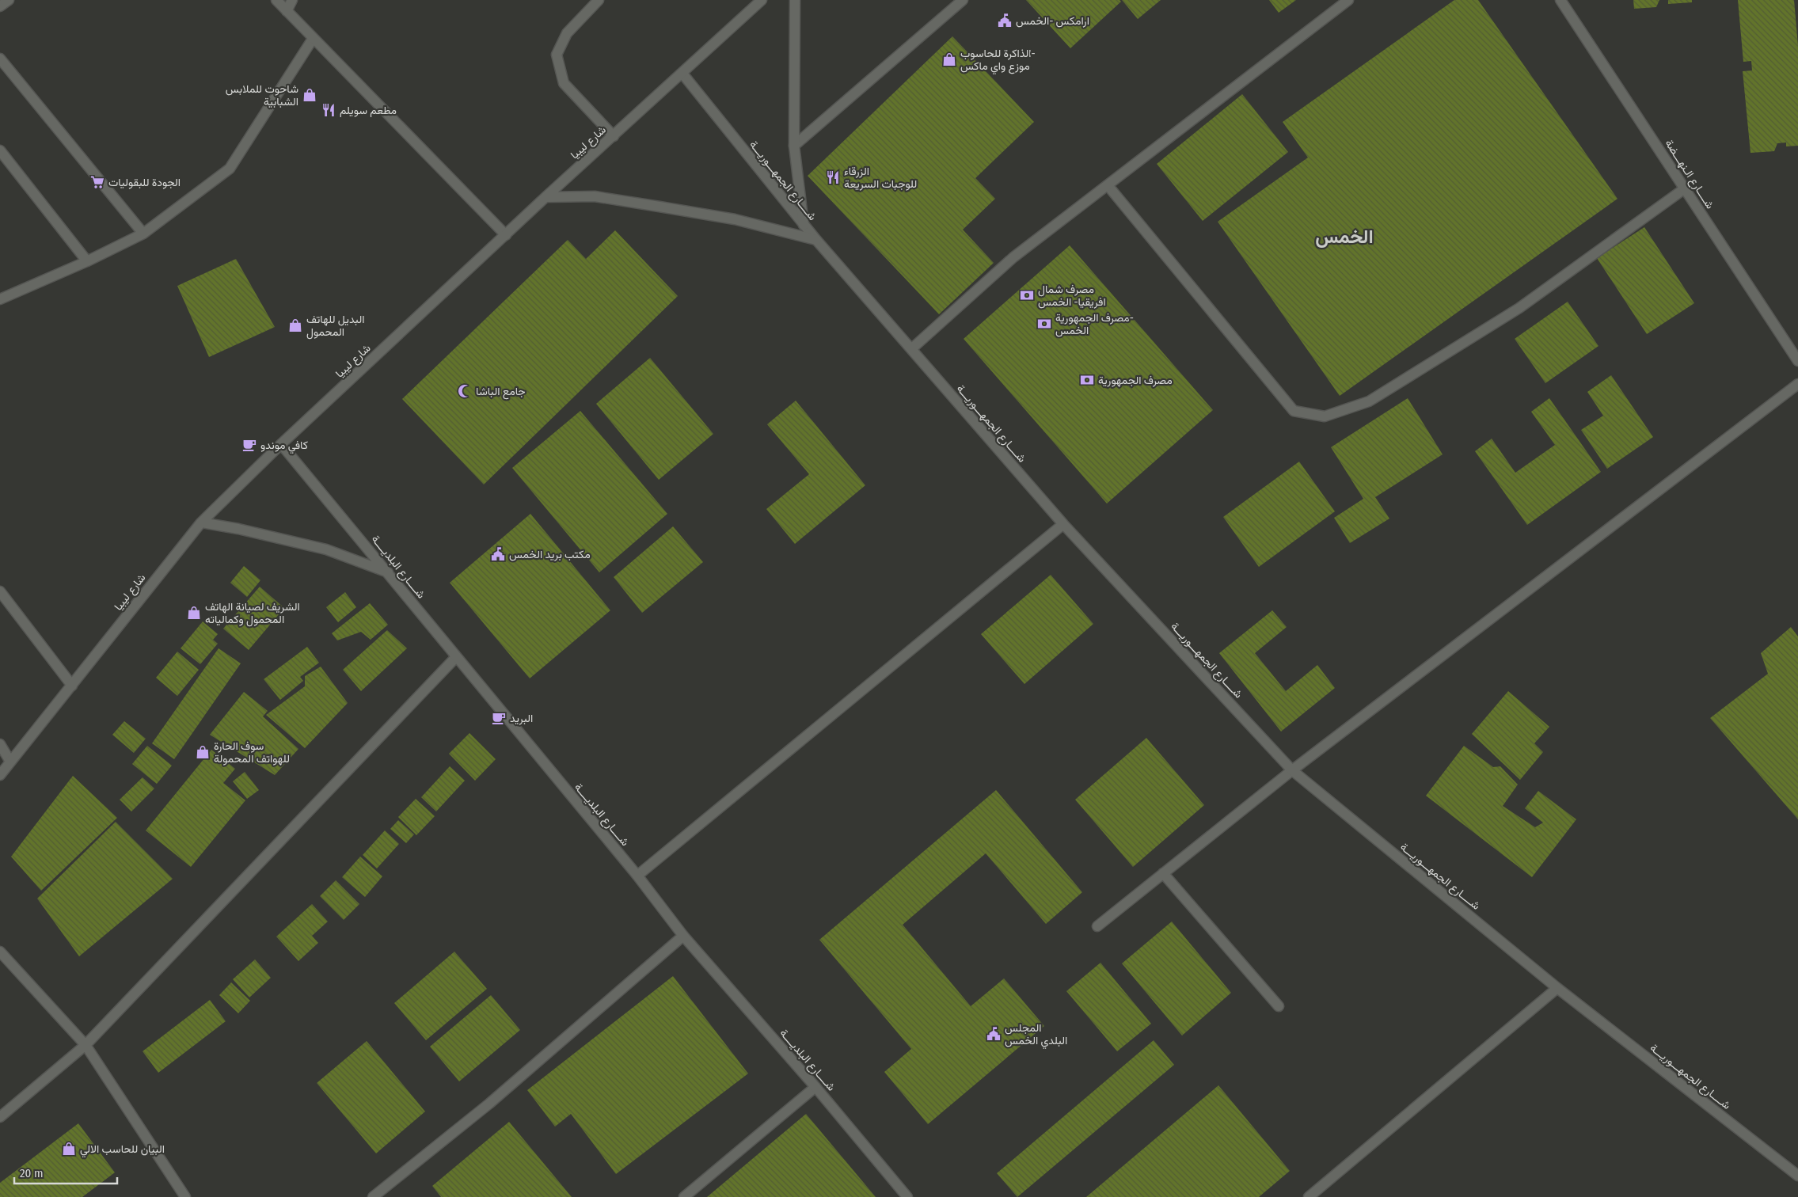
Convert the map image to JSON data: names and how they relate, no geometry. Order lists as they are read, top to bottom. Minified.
{"streets":{"street":["شارع ليبيا","شــــارع الـنهـــضة","شــــارع الجمهـــوريـــة","شــــارع البلديــــة"]},"crossings":[["شارع ليبيا","شــــارع الجمهـــوريـــة"],["شارع ليبيا","شــــارع البلديــــة"]],"districts":["الخمس"],"places":{"public building":["ارامكس -الخمس","مكتب بريد الخمس","المجلس البلدي الخمس"],"shop":["الذاكرة للحاسوب- موزع واي ماكس","شاحوت للملابس الشبابية","البديل للهاتف المحمول","الشريف لصيانة الهاتف المحمول وكمالياته","سوف الحارة للهواتف المحمولة","البيان للحاسب الالي"],"restaurant":["مطعم سويلم","الزرقاء للوجبات السريعة"],"supermarket":["الجودة للبقوليات"],"bank":["مصرف شمال افريقيا- الخمس","مصرف الجمهورية- الخمس","مصرف الجمهورية"],"mosque":["جامع الباشا"],"cafe":["كافي موندو","البريد"]},"scale_bar":"20 m"}
